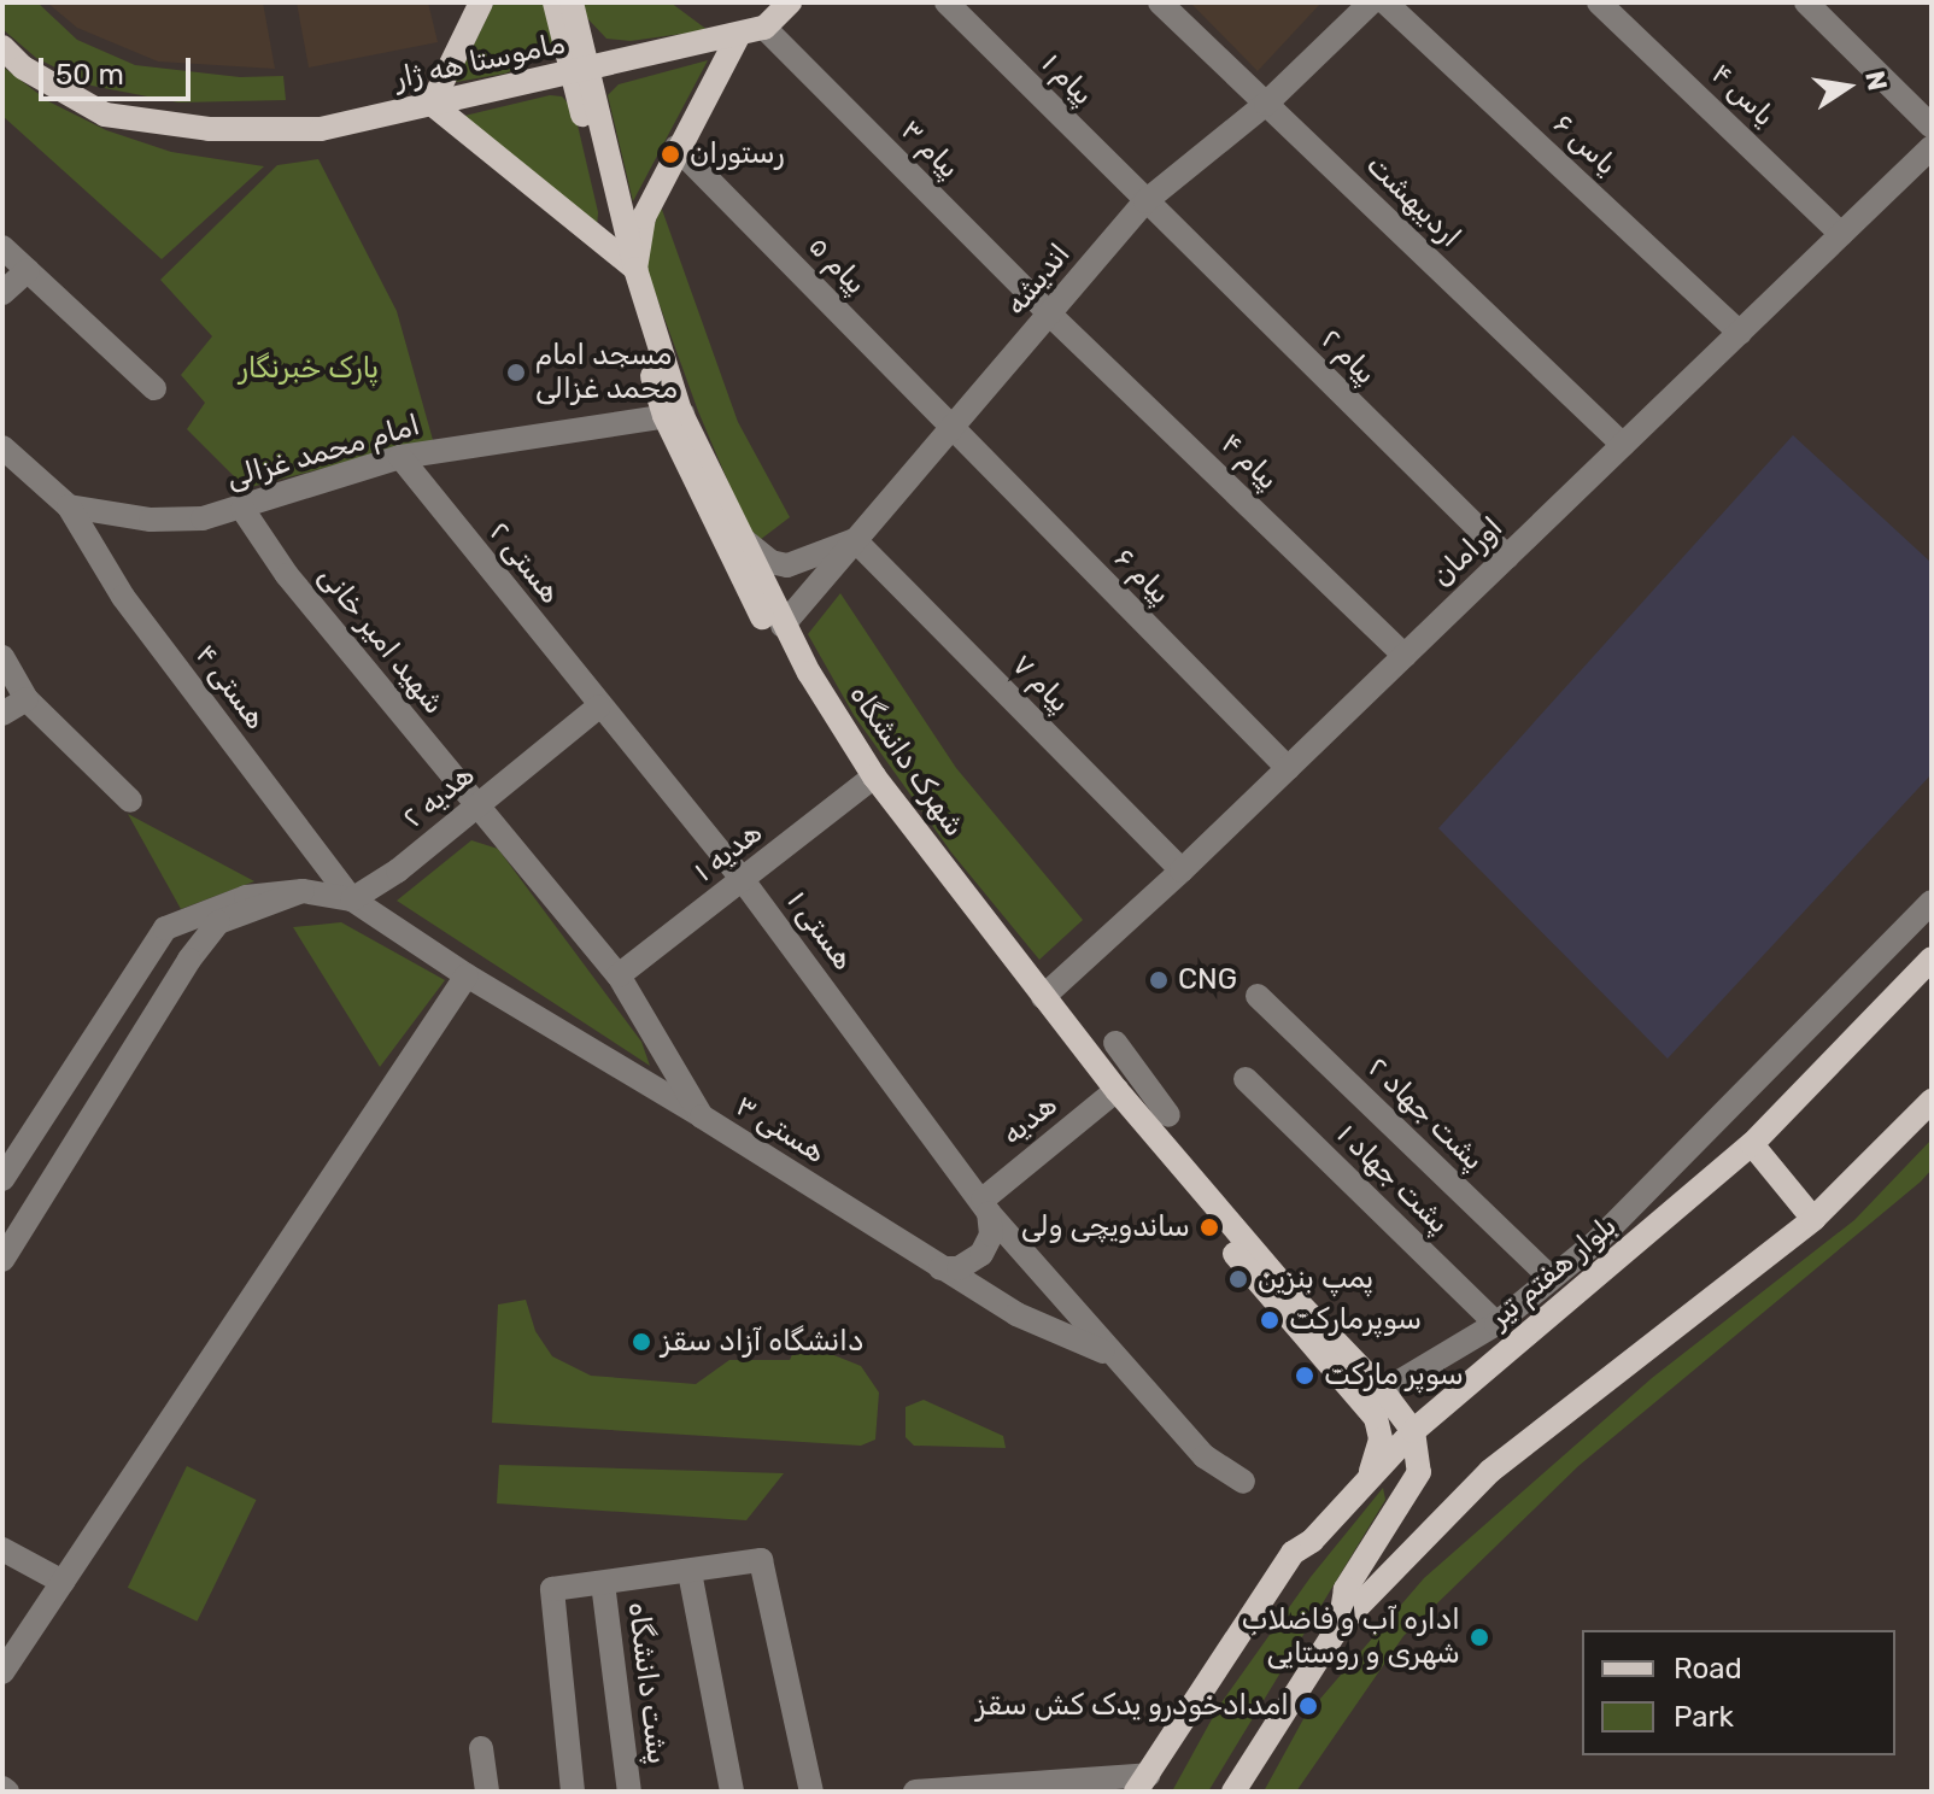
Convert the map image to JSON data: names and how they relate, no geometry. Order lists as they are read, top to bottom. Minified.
{"streets":{"main road":["ماموستا هه ژار","شهرک دانشگاه","بلوار هفتم تیر"],"street":["پیام ۱","یاس ۴","یاس ۶","پیام ۳","اردیبهشت","پیام ۵","اندیشه","پیام ۲","امام محمد غزالی","پیام ۴","اورامان","هستی ۲","پیام ۶","شهید امیر خانی","پیام ۷","هستی ۴","هدیه ۲","هدیه ۱","هستی ۱","پشت جهاد ۲","هدیه","هستی ۳","پشت جهاد ۱","پشت دانشگاه"]},"crossings":[["ماموستا هه ژار","پیام ۳"],["ماموستا هه ژار","شهرک دانشگاه"],["پیام ۱","اندیشه"],["پیام ۱","پیام ۲"],["یاس ۴","اورامان"],["یاس ۶","اورامان"],["پیام ۳","اندیشه"],["پیام ۳","پیام ۴"],["اردیبهشت","اندیشه"],["اردیبهشت","اورامان"],["پیام ۵","اندیشه"],["پیام ۵","پیام ۶"],["اندیشه","پیام ۲"],["اندیشه","پیام ۴"],["اندیشه","پیام ۶"],["اندیشه","پیام ۷"],["اندیشه","شهرک دانشگاه"],["پیام ۲","اورامان"],["امام محمد غزالی","هستی ۲"],["امام محمد غزالی","شهید امیر خانی"],["امام محمد غزالی","هستی ۴"],["امام محمد غزالی","شهرک دانشگاه"],["پیام ۴","اورامان"],["اورامان","پیام ۶"],["اورامان","پیام ۷"],["اورامان","شهرک دانشگاه"],["هستی ۲","هدیه ۲"],["هستی ۲","هستی ۱"],["شهید امیر خانی","هدیه ۲"],["شهید امیر خانی","هستی ۳"],["هستی ۴","هدیه ۲"],["شهرک دانشگاه","هدیه ۱"],["شهرک دانشگاه","هدیه"],["شهرک دانشگاه","بلوار هفتم تیر"],["هدیه ۲","هستی ۱"],["هدیه ۲","هستی ۳"],["هدیه ۱","هستی ۱"],["هدیه ۱","هستی ۳"],["هستی ۱","هدیه"],["هستی ۱","هستی ۳"]],"parks":["پارک خبرنگار"],"places":["رستوران","مسجد امام محمد غزالی","CNG","ساندویچی ولی","پمپ بنزین","سوپرمارکت","دانشگاه آزاد سقز","سوپر مارکت","اداره آب و فاضلاب شهری و روستایی","امدادخودرو یدک کش سقز"],"legend":["Road","Park"],"scale_bar":"50 m","north":"right"}
